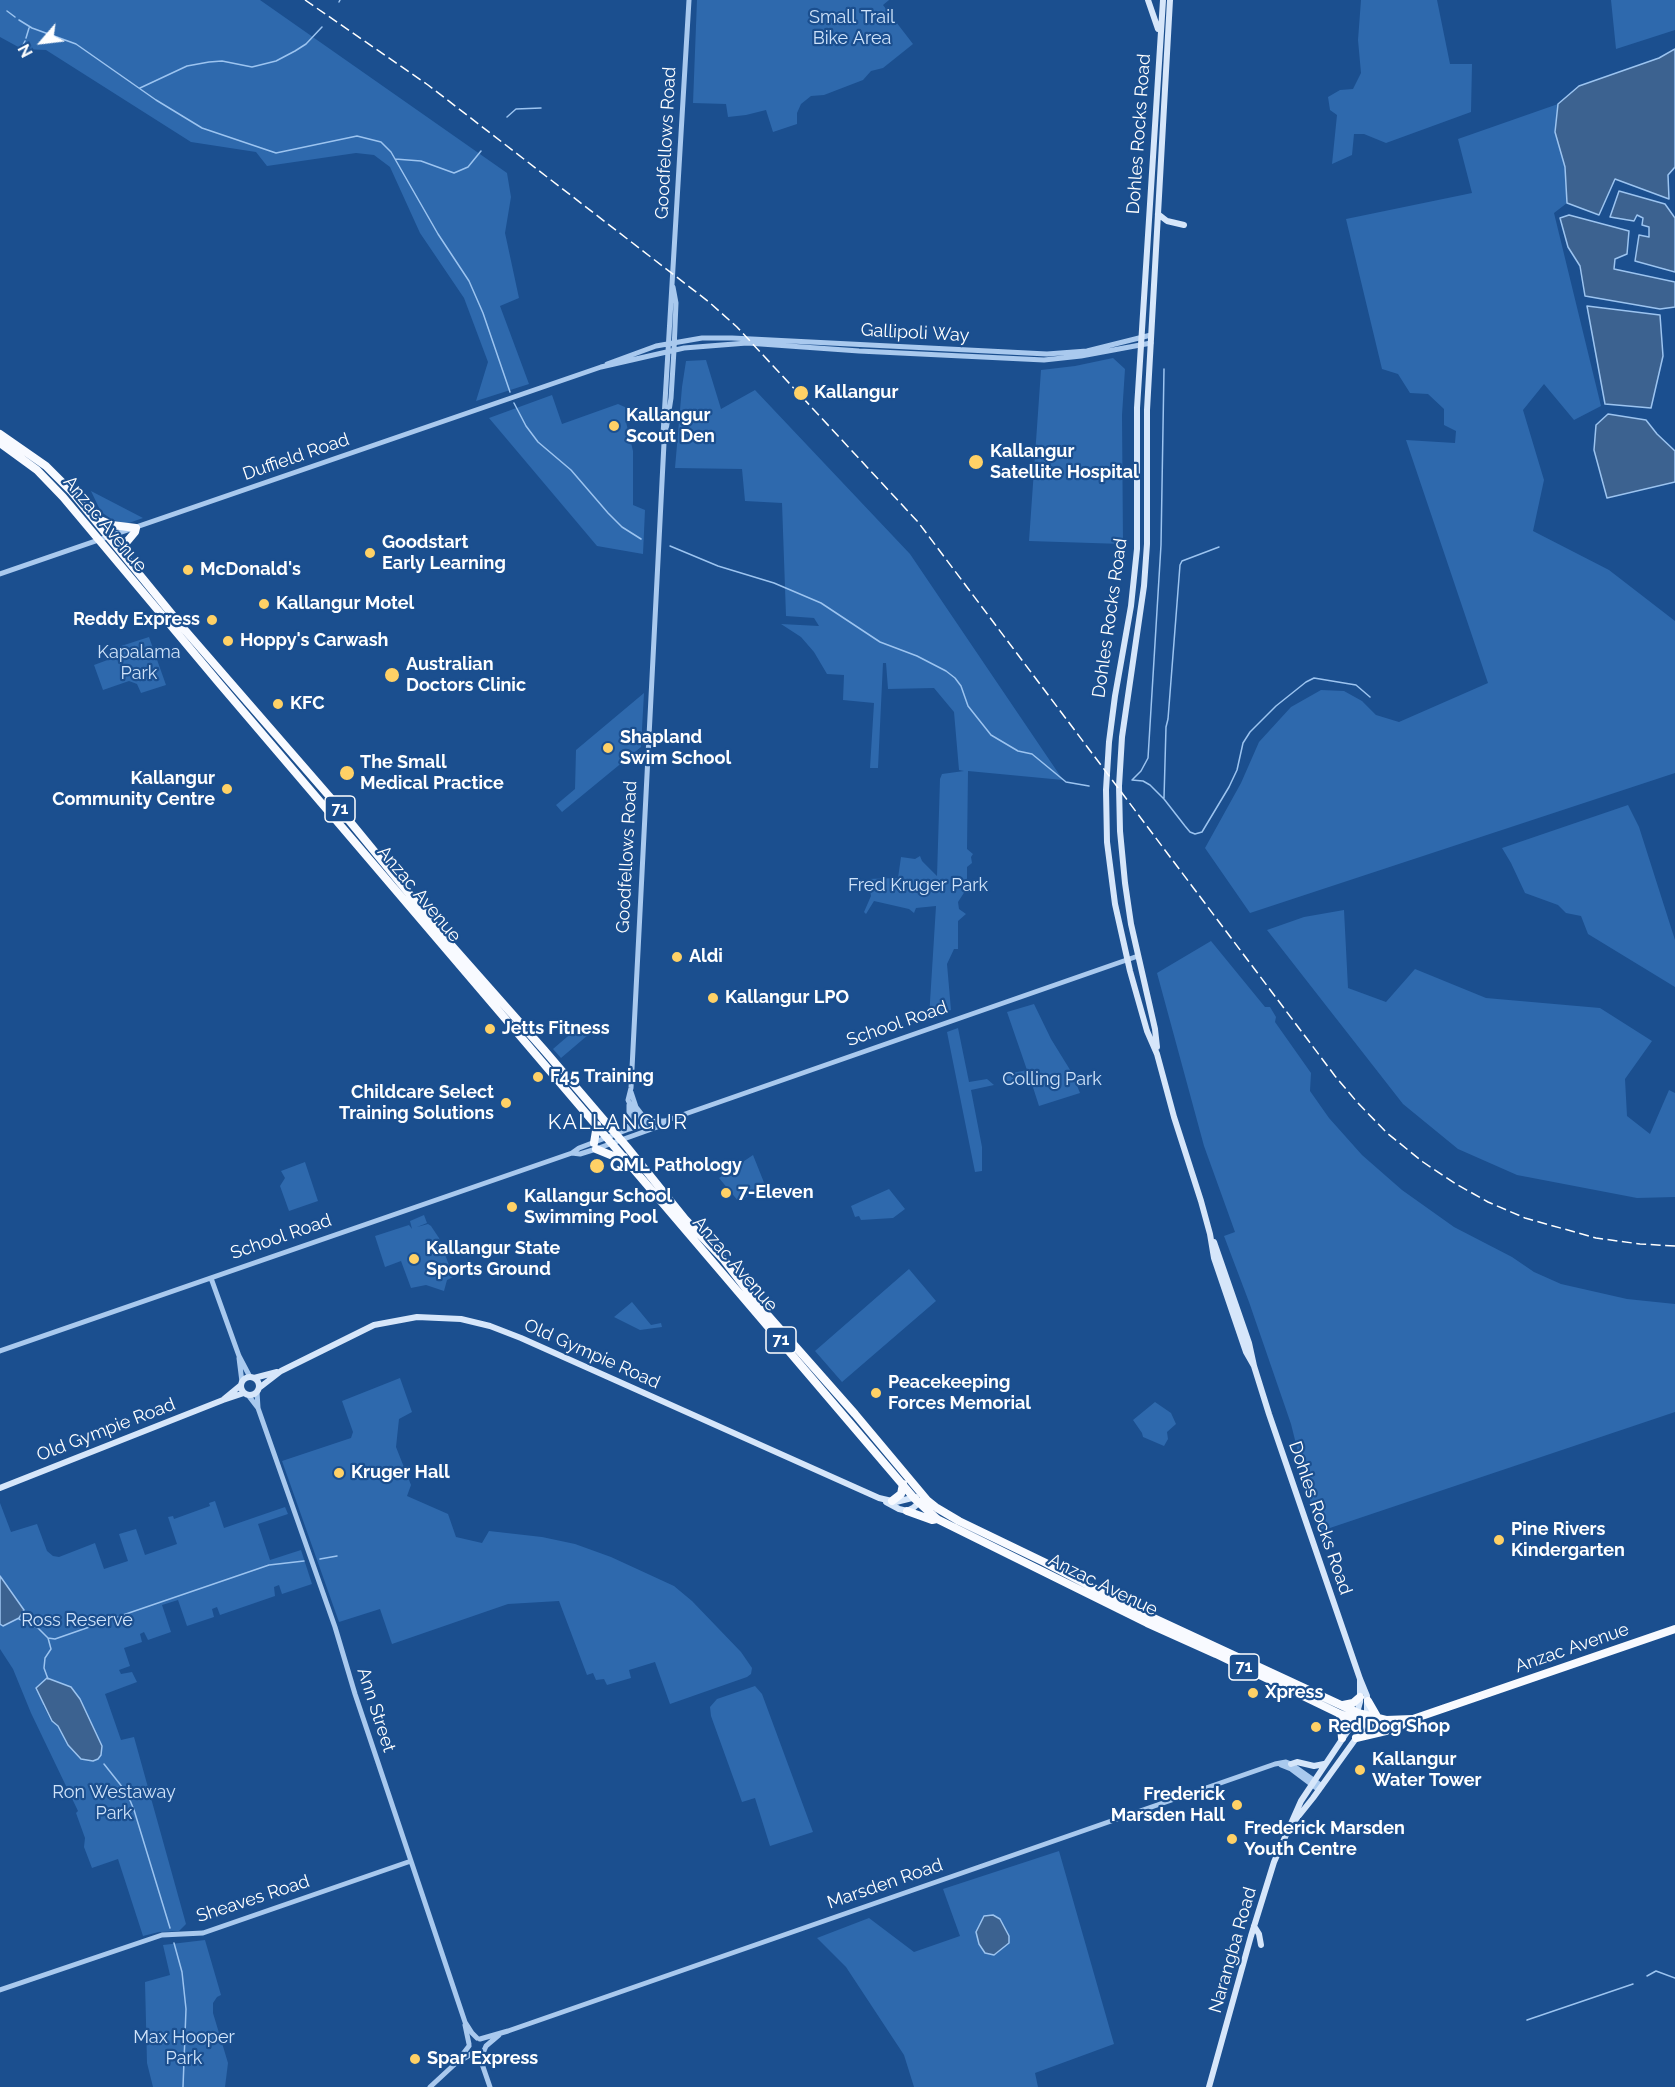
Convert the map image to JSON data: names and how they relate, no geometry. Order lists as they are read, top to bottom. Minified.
{"streets":{"highway":["Anzac Avenue","71"],"main road":["Dohles Rocks Road","Old Gympie Road","Narangba Road"],"street":["Goodfellows Road","Gallipoli Way","Duffield Road","School Road","Ann Street","Marsden Road","Sheaves Road"]},"crossings":[["Dohles Rocks Road","Gallipoli Way"],["Dohles Rocks Road","Anzac Avenue"],["Dohles Rocks Road","School Road"],["Dohles Rocks Road","Narangba Road"],["Goodfellows Road","Gallipoli Way"],["Goodfellows Road","Duffield Road"],["Goodfellows Road","School Road"],["Gallipoli Way","Duffield Road"],["Duffield Road","Anzac Avenue"],["Anzac Avenue","School Road"],["Anzac Avenue","Narangba Road"],["Old Gympie Road","Ann Street"],["Ann Street","Marsden Road"],["Ann Street","Sheaves Road"]],"districts":["KALLANGUR"],"parks":["Small Trail Bike Area","Kapalama Park","Fred Kruger Park","Colling Park","Ross Reserve","Ron Westaway Park","Max Hooper Park"],"places":["Kallangur","Kallangur Scout Den","Kallangur Satellite Hospital","Goodstart Early Learning","McDonald's","Kallangur Motel","Reddy Express","Hoppy's Carwash","Australian Doctors Clinic","KFC","Shapland Swim School","The Small Medical Practice","Kallangur Community Centre","Aldi","Kallangur LPO","Jetts Fitness","F45 Training","Childcare Select Training Solutions","QML Pathology","7-Eleven","Kallangur School Swimming Pool","Kallangur State Sports Ground","Peacekeeping Forces Memorial","Kruger Hall","Pine Rivers Kindergarten","Xpress","Red Dog Shop","Kallangur Water Tower","Frederick Marsden Hall","Frederick Marsden Youth Centre","Spar Express"],"north":"bottom left"}
